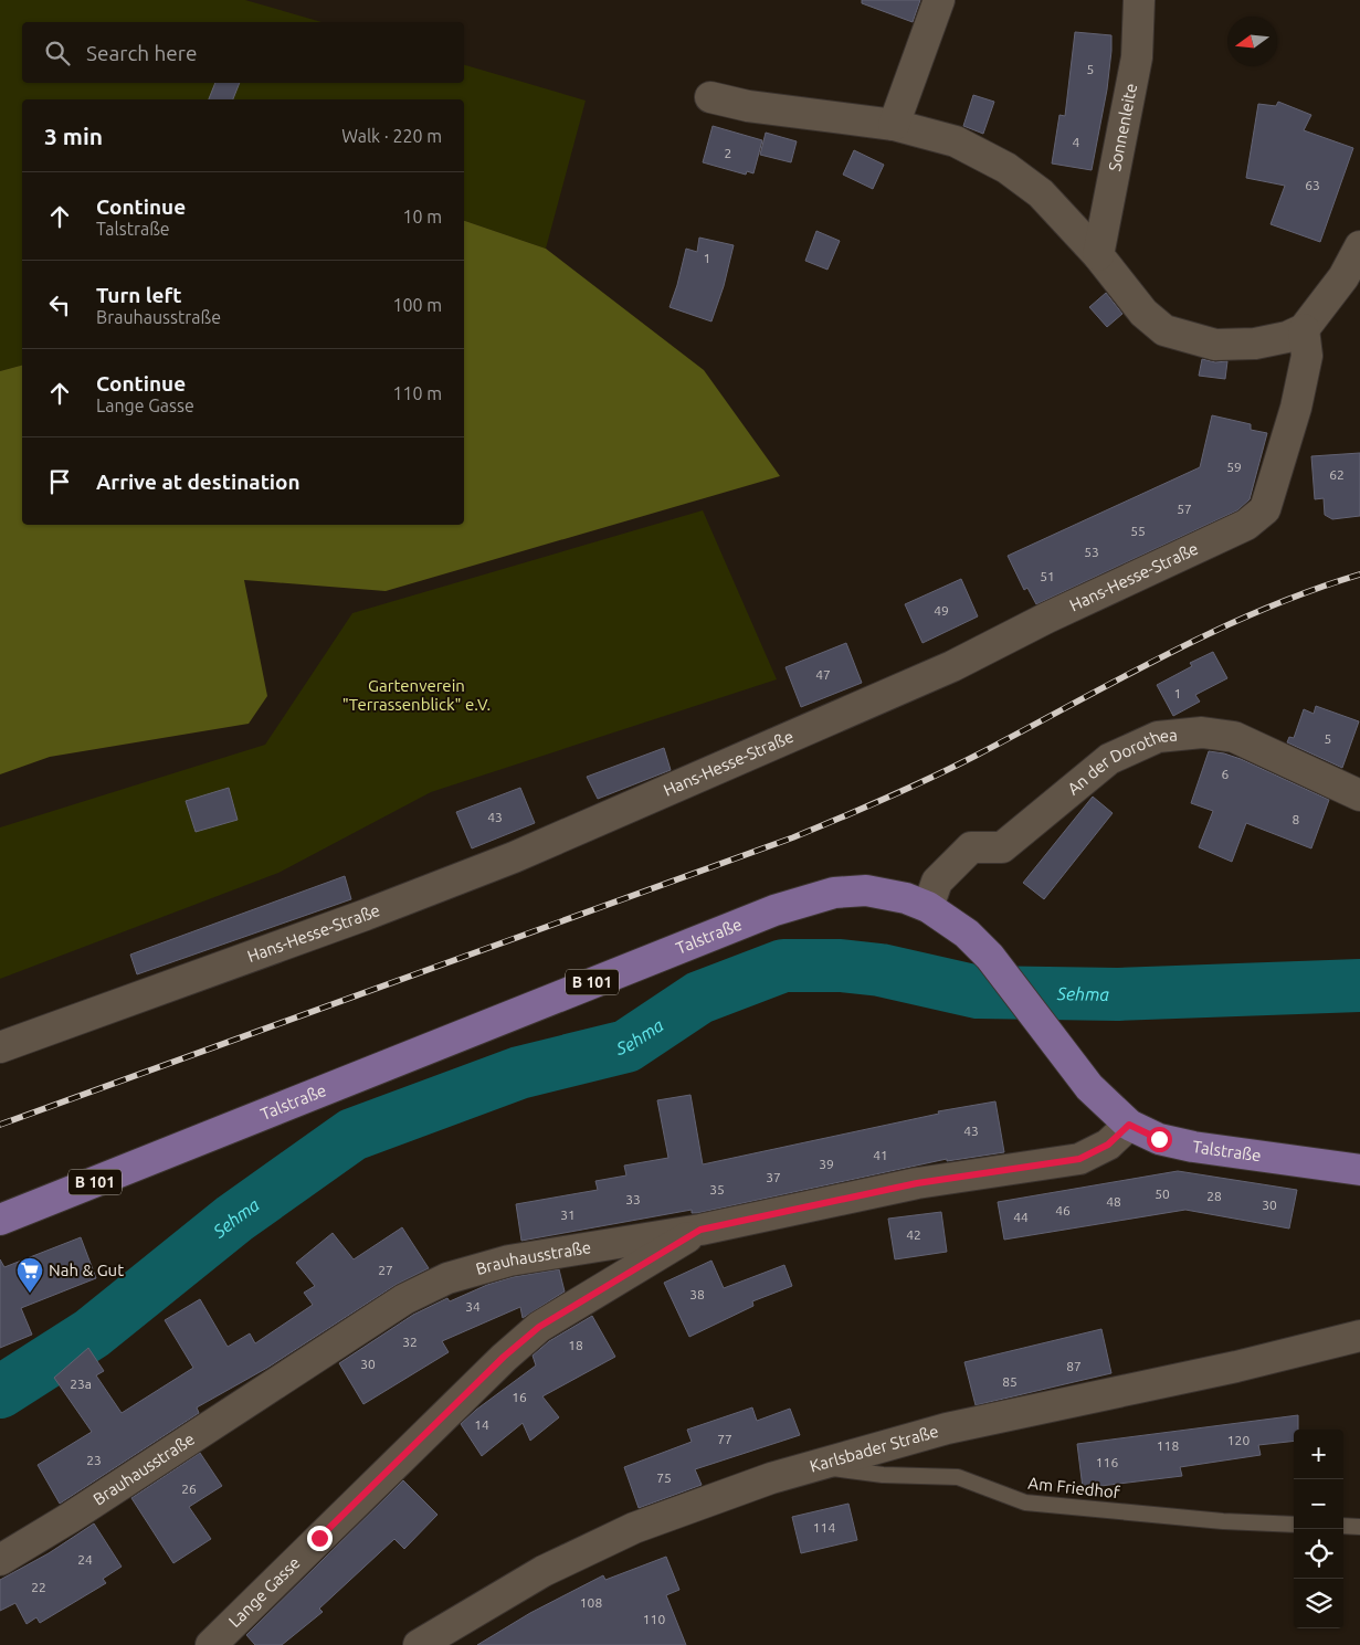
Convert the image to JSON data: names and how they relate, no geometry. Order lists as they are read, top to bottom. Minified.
{"streets":{"main road":["Talstraße","B 101"],"street":["Sonnenleite","Hans-Hesse-Straße","An der Dorothea","Brauhausstraße","Karlsbader Straße","Lange Gasse"],"lane":["Am Friedhof"]},"crossings":[["An der Dorothea","Talstraße"],["Talstraße","Brauhausstraße"],["Brauhausstraße","Lange Gasse"],["Karlsbader Straße","Am Friedhof"]],"water":["Sehma"],"parks":["Gartenverein \"Terrassenblick\" e.V."],"places":{"supermarket":["Nah & Gut"]},"house_numbers":["5","4","2","63","1","59","62","57","55","53","51","49","47","1","5","6","43","8","43","41","39","37","35","50","28","33","48","30","46","31","44","42","27","38","34","32","18","30","87","85","23a","16","14","77","120","118","23","116","75","26","114","24","22","108","110"],"north":"left","page":{"search":"Search here","heading":["3 min","Walk · 220 m"],"list":[["Continue","Talstraße","10 m"],["Turn left","Brauhausstraße","100 m"],["Continue","Lange Gasse","110 m"],"Arrive at destination"],"map_buttons":["+","−"]}}
